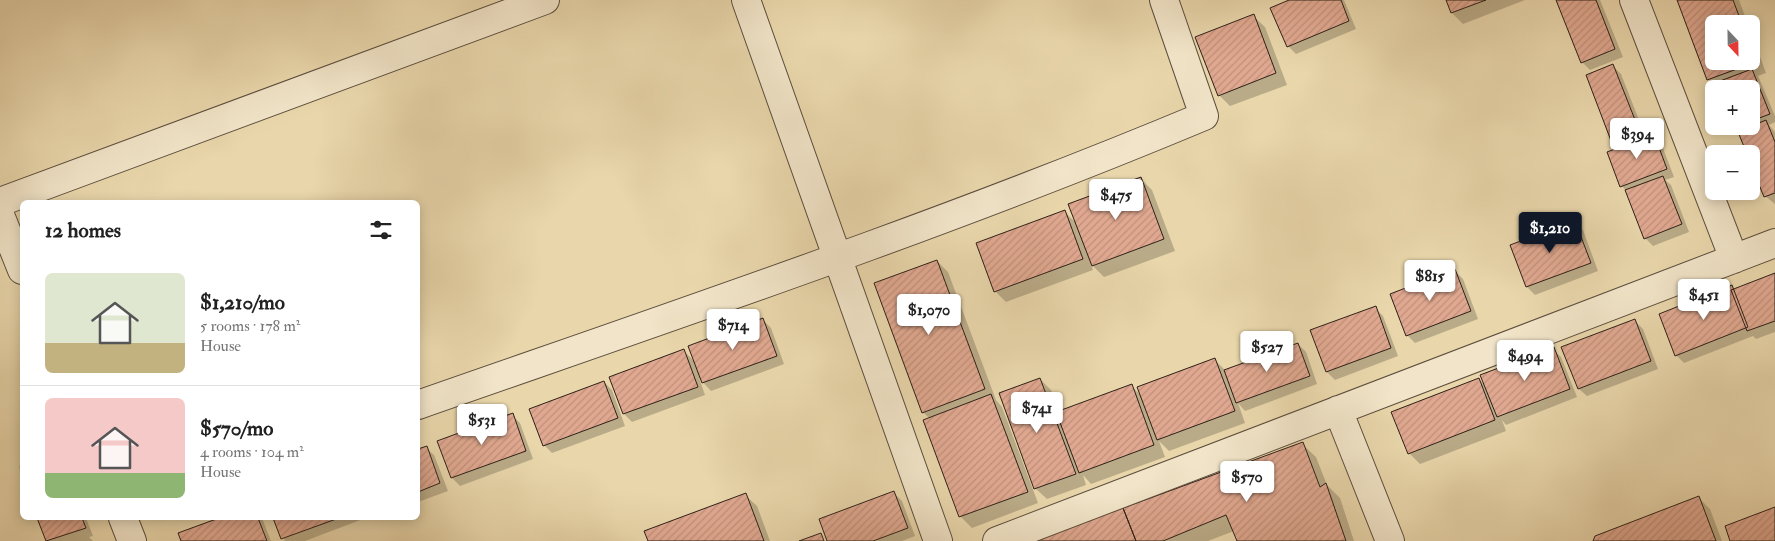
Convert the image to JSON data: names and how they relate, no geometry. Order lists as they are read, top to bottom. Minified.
{"north":"bottom","page":{"map_buttons":["+","−"],"price":["$394","$475","$1,210","$815","$451","$1,070","$714","$527","$494","$741","$531","$570"],"heading":"12 homes","list":[{"name":"$1,210/mo","note":"5 rooms · 178 m² · House"},{"name":"$570/mo","note":"4 rooms · 104 m² · House"}]}}
